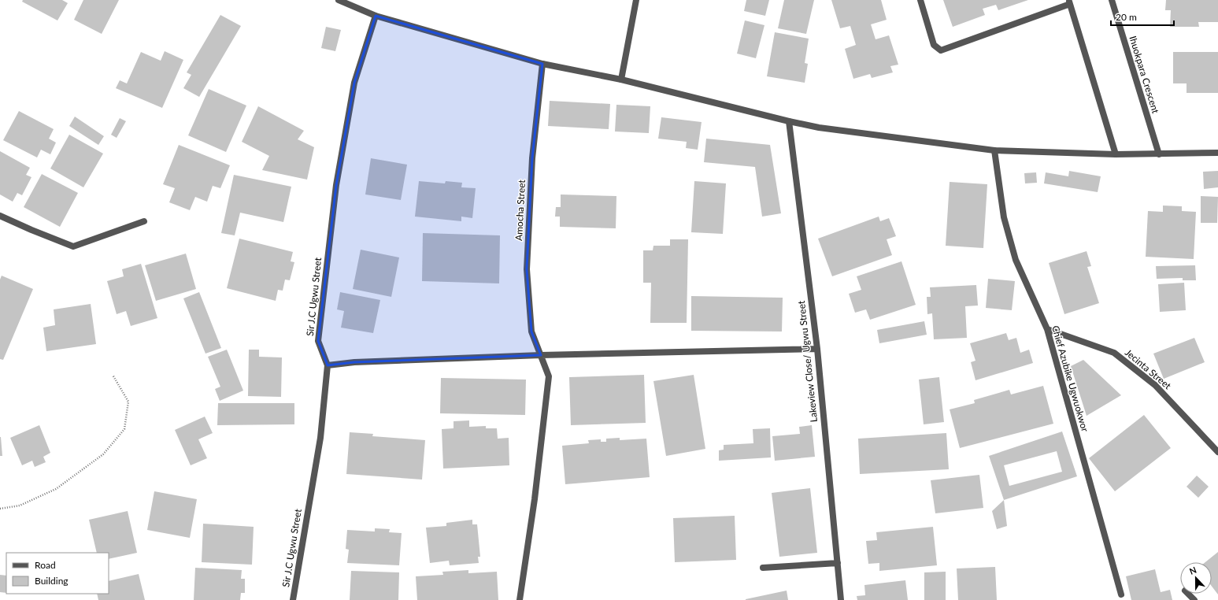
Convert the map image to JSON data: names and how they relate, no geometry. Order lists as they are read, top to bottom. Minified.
{"streets":{"street":["Ihuokpara Crescent","Amocha Street","Sir J.C Ugwu Street","Lakeview Close/ Ugwu Street","Jecinta Street","Chief Azubike Ugwuokwor"]},"crossings":[["Jecinta Street","Chief Azubike Ugwuokwor"]],"legend":["Road","Building"],"scale_bar":"20 m","north":"top"}
